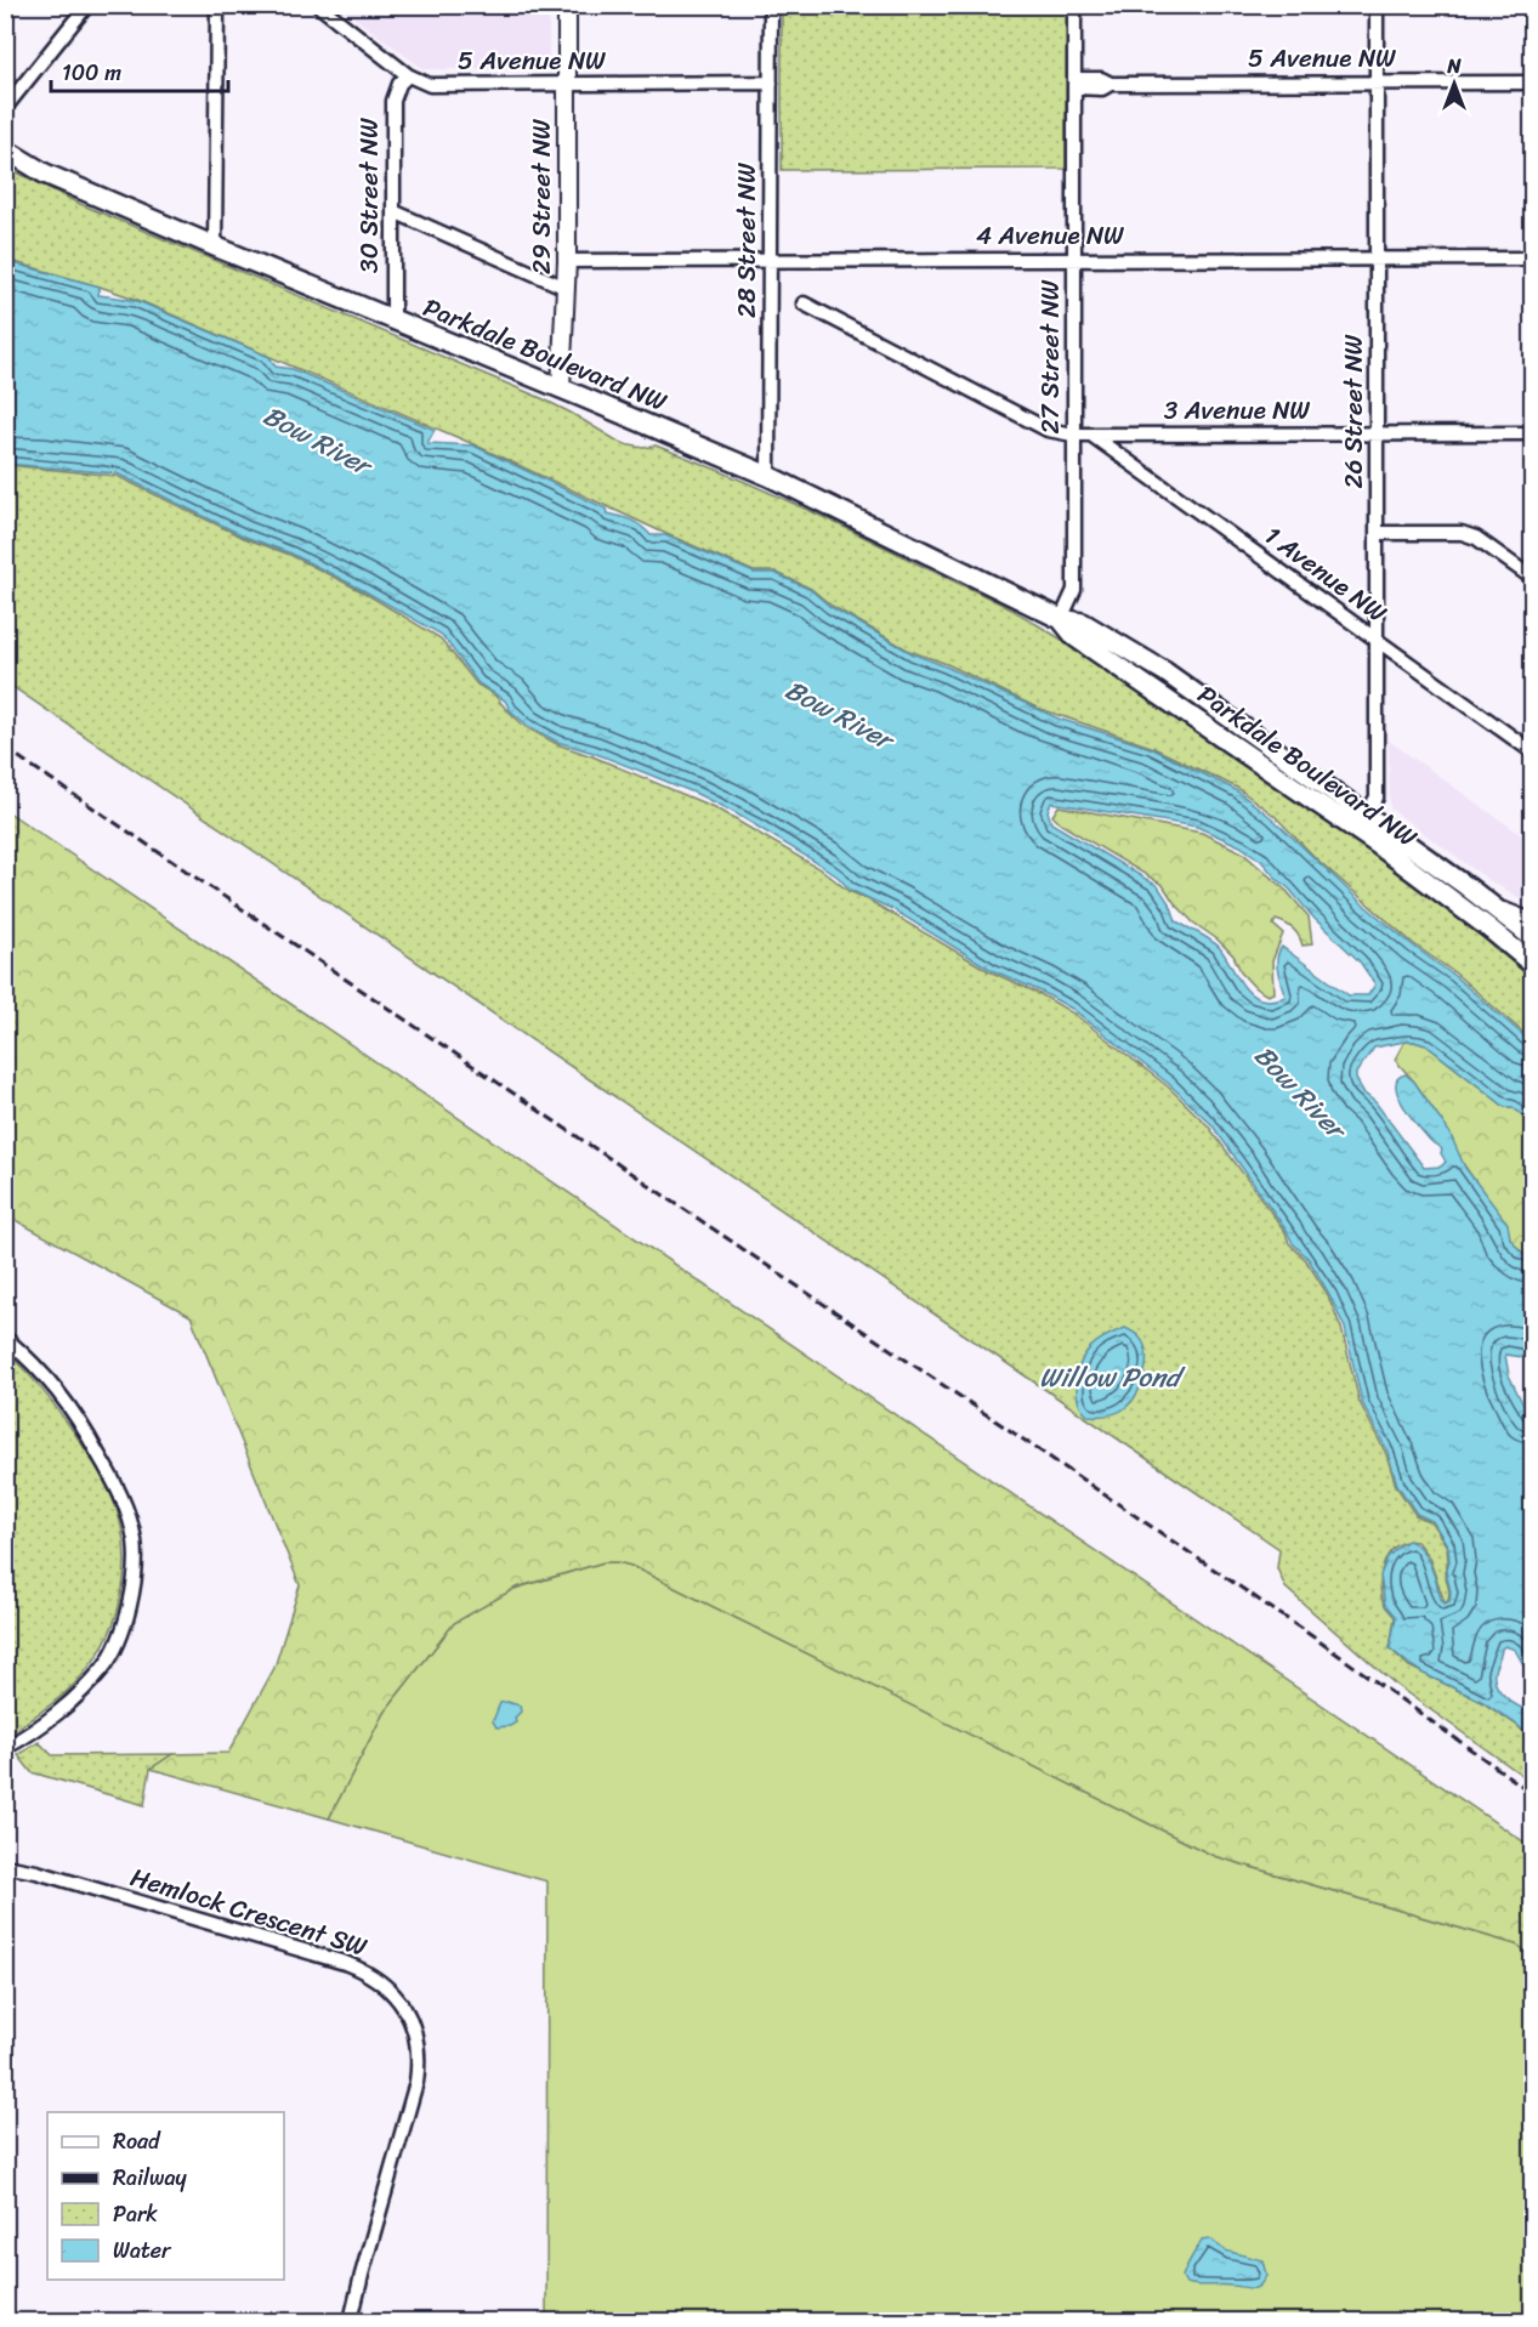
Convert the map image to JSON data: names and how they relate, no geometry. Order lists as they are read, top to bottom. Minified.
{"streets":{"main road":["Parkdale Boulevard NW"],"street":["5 Avenue NW","30 Street NW","29 Street NW","4 Avenue NW","28 Street NW","27 Street NW","3 Avenue NW","26 Street NW","1 Avenue NW","Hemlock Crescent SW"]},"crossings":[["5 Avenue NW","30 Street NW"],["5 Avenue NW","29 Street NW"],["5 Avenue NW","28 Street NW"],["5 Avenue NW","27 Street NW"],["5 Avenue NW","26 Street NW"],["30 Street NW","Parkdale Boulevard NW"],["29 Street NW","4 Avenue NW"],["29 Street NW","Parkdale Boulevard NW"],["4 Avenue NW","28 Street NW"],["4 Avenue NW","27 Street NW"],["4 Avenue NW","26 Street NW"],["28 Street NW","Parkdale Boulevard NW"],["Parkdale Boulevard NW","27 Street NW"],["Parkdale Boulevard NW","26 Street NW"],["27 Street NW","3 Avenue NW"],["3 Avenue NW","26 Street NW"],["3 Avenue NW","1 Avenue NW"],["26 Street NW","1 Avenue NW"]],"water":["Bow River","Willow Pond"],"legend":["Road","Railway","Park","Water"],"scale_bar":"100 m","north":"top"}
